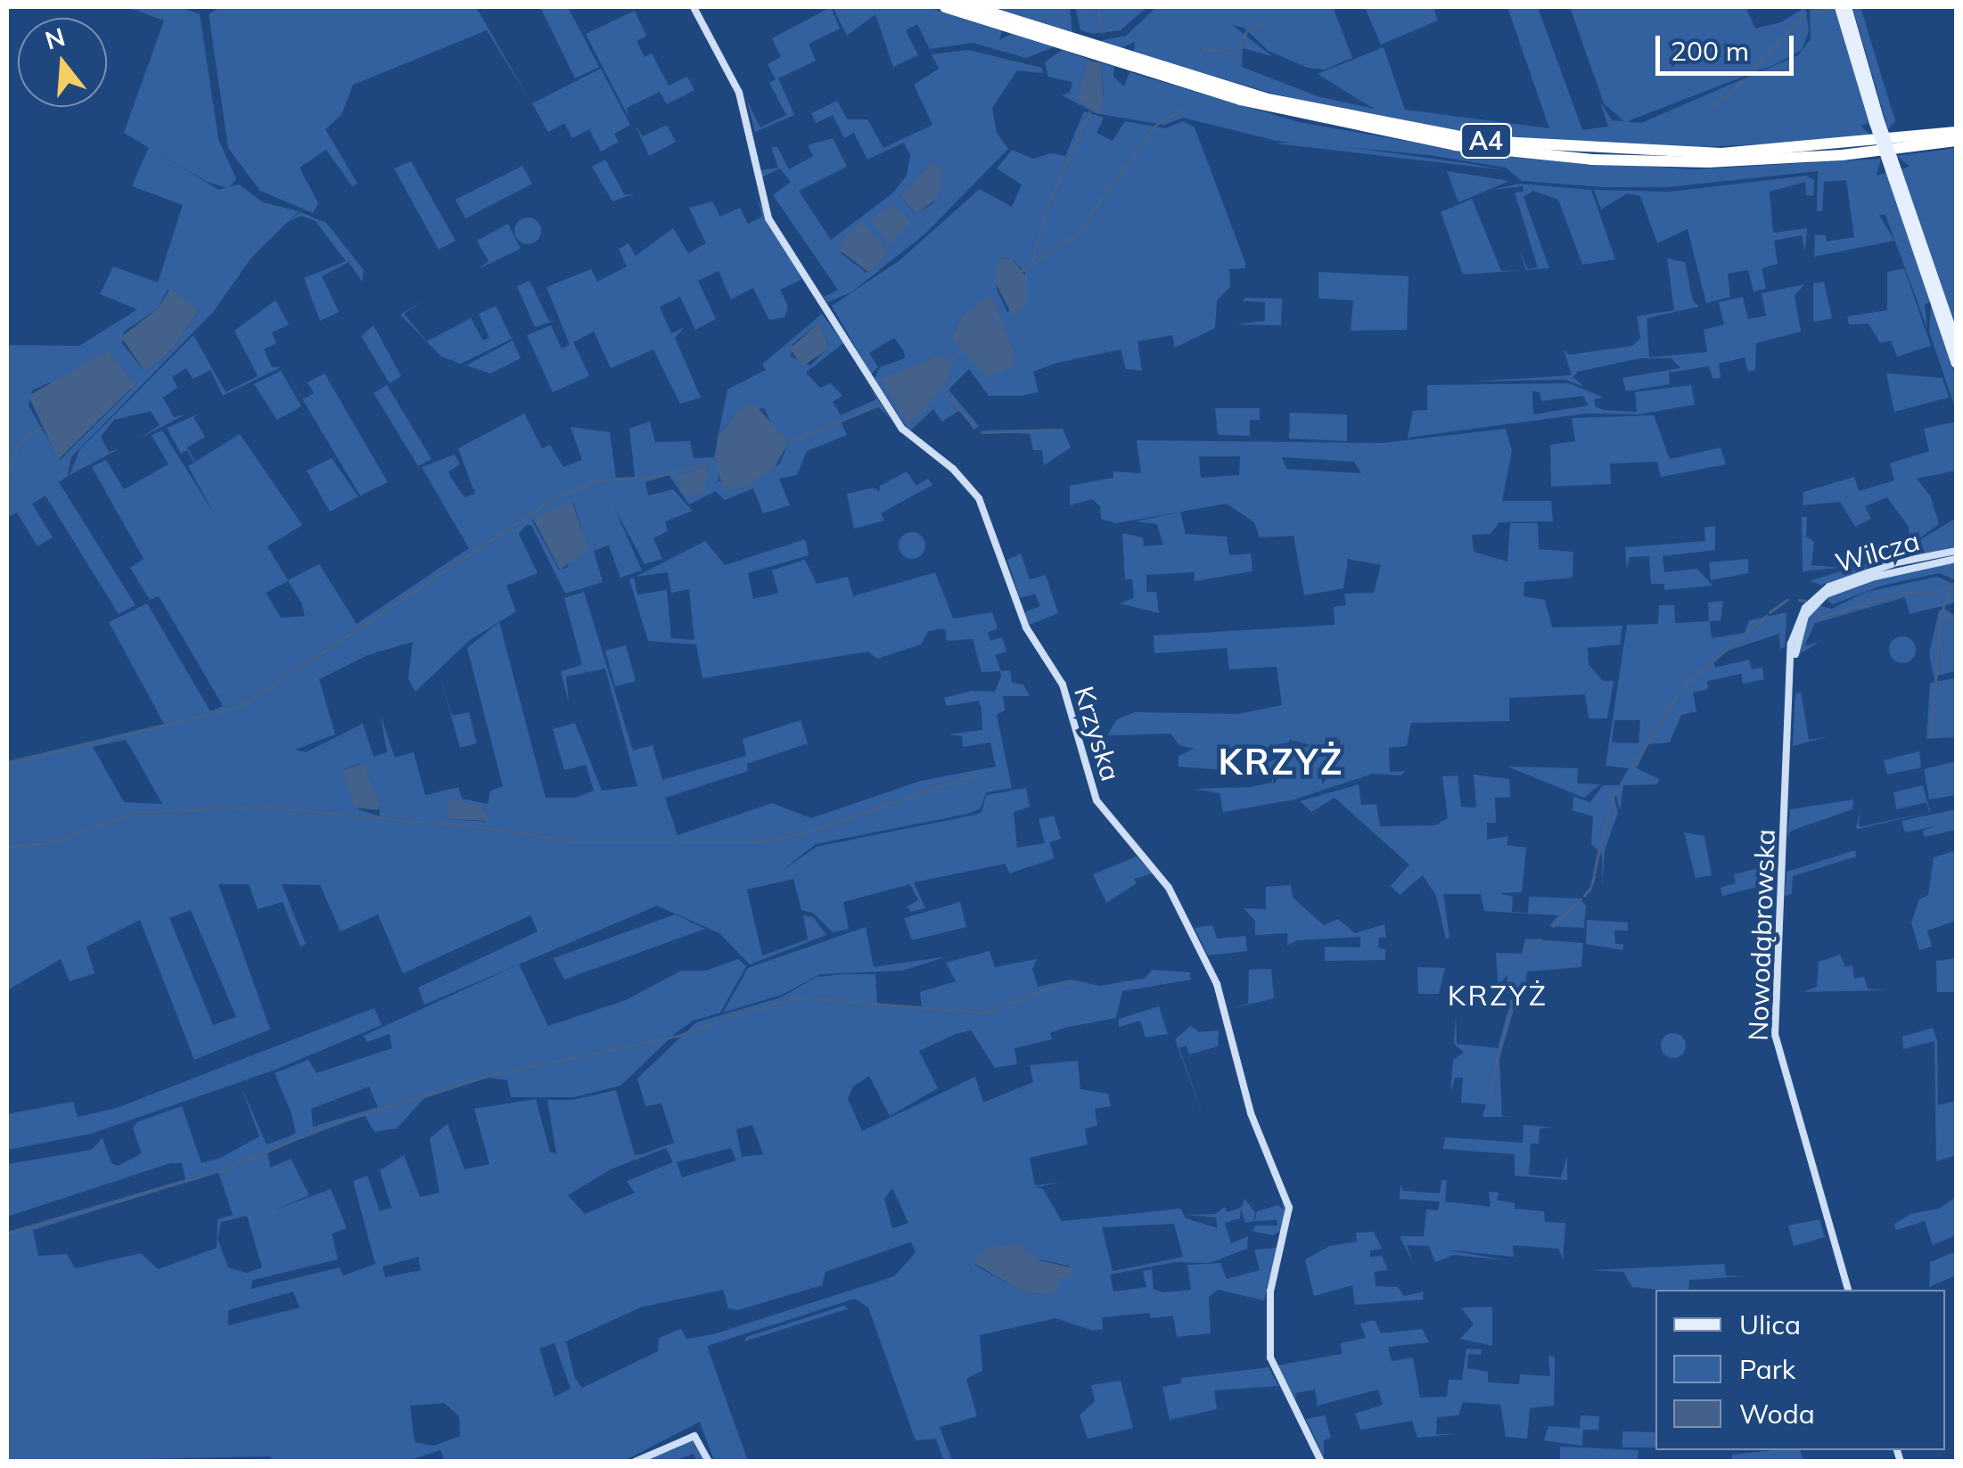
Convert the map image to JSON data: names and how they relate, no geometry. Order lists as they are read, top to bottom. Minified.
{"streets":{"highway":["A4"],"street":["Wilcza","Krzyska","Nowodąbrowska"]},"crossings":[["Wilcza","Nowodąbrowska"]],"districts":["KRZYŻ","KRZYŻ"],"legend":["Ulica","Park","Woda"],"scale_bar":"200 m","north":"top"}
